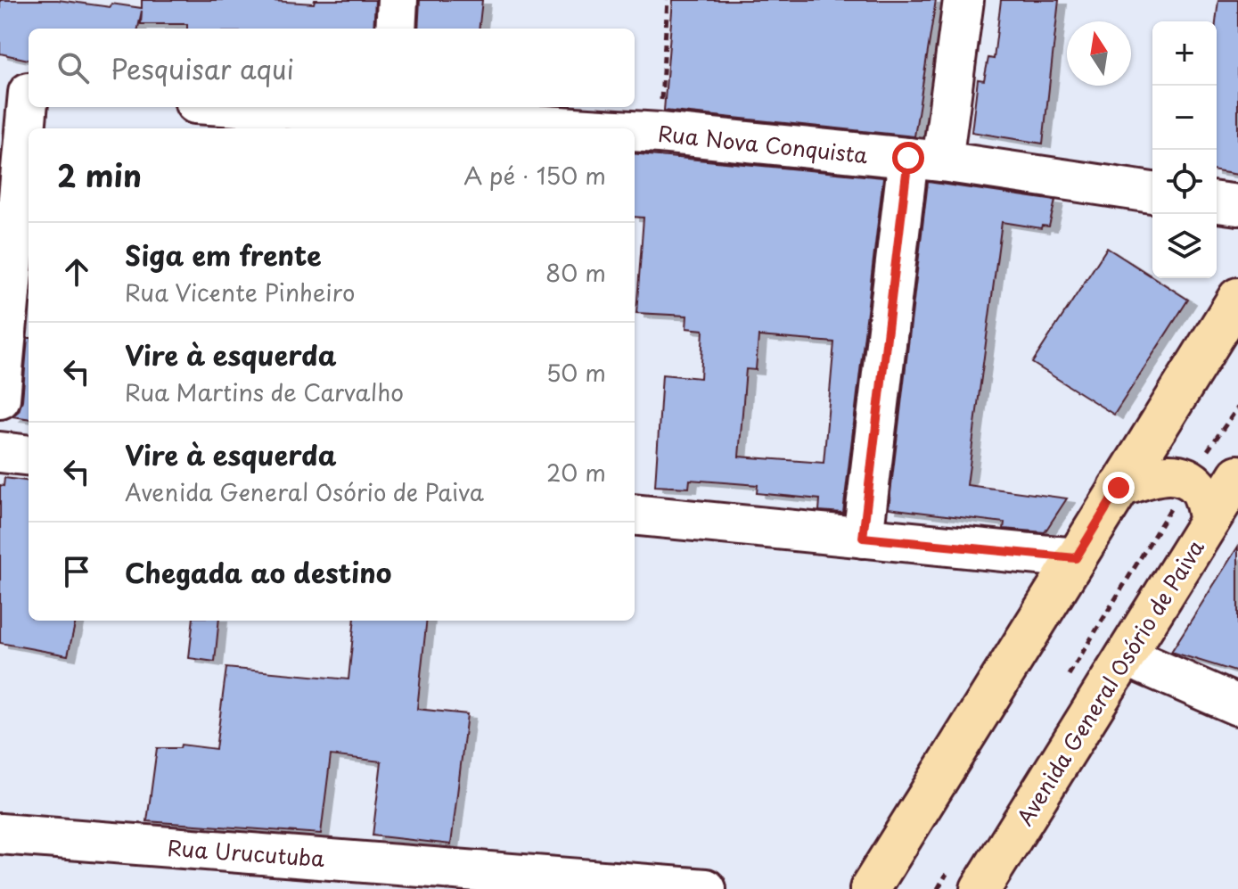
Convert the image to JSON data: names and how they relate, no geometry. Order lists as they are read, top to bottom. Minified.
{"streets":{"main road":["Avenida General Osório de Paiva"],"street":["Rua Nova Conquista","Rua Urucutuba"]},"north":"top","page":{"map_buttons":["+","−"],"search":"Pesquisar aqui","heading":["2 min","A pé · 150 m"],"list":[["Siga em frente","Rua Vicente Pinheiro","80 m"],["Vire à esquerda","Rua Martins de Carvalho","50 m"],["Vire à esquerda","Avenida General Osório de Paiva","20 m"],"Chegada ao destino"]}}
